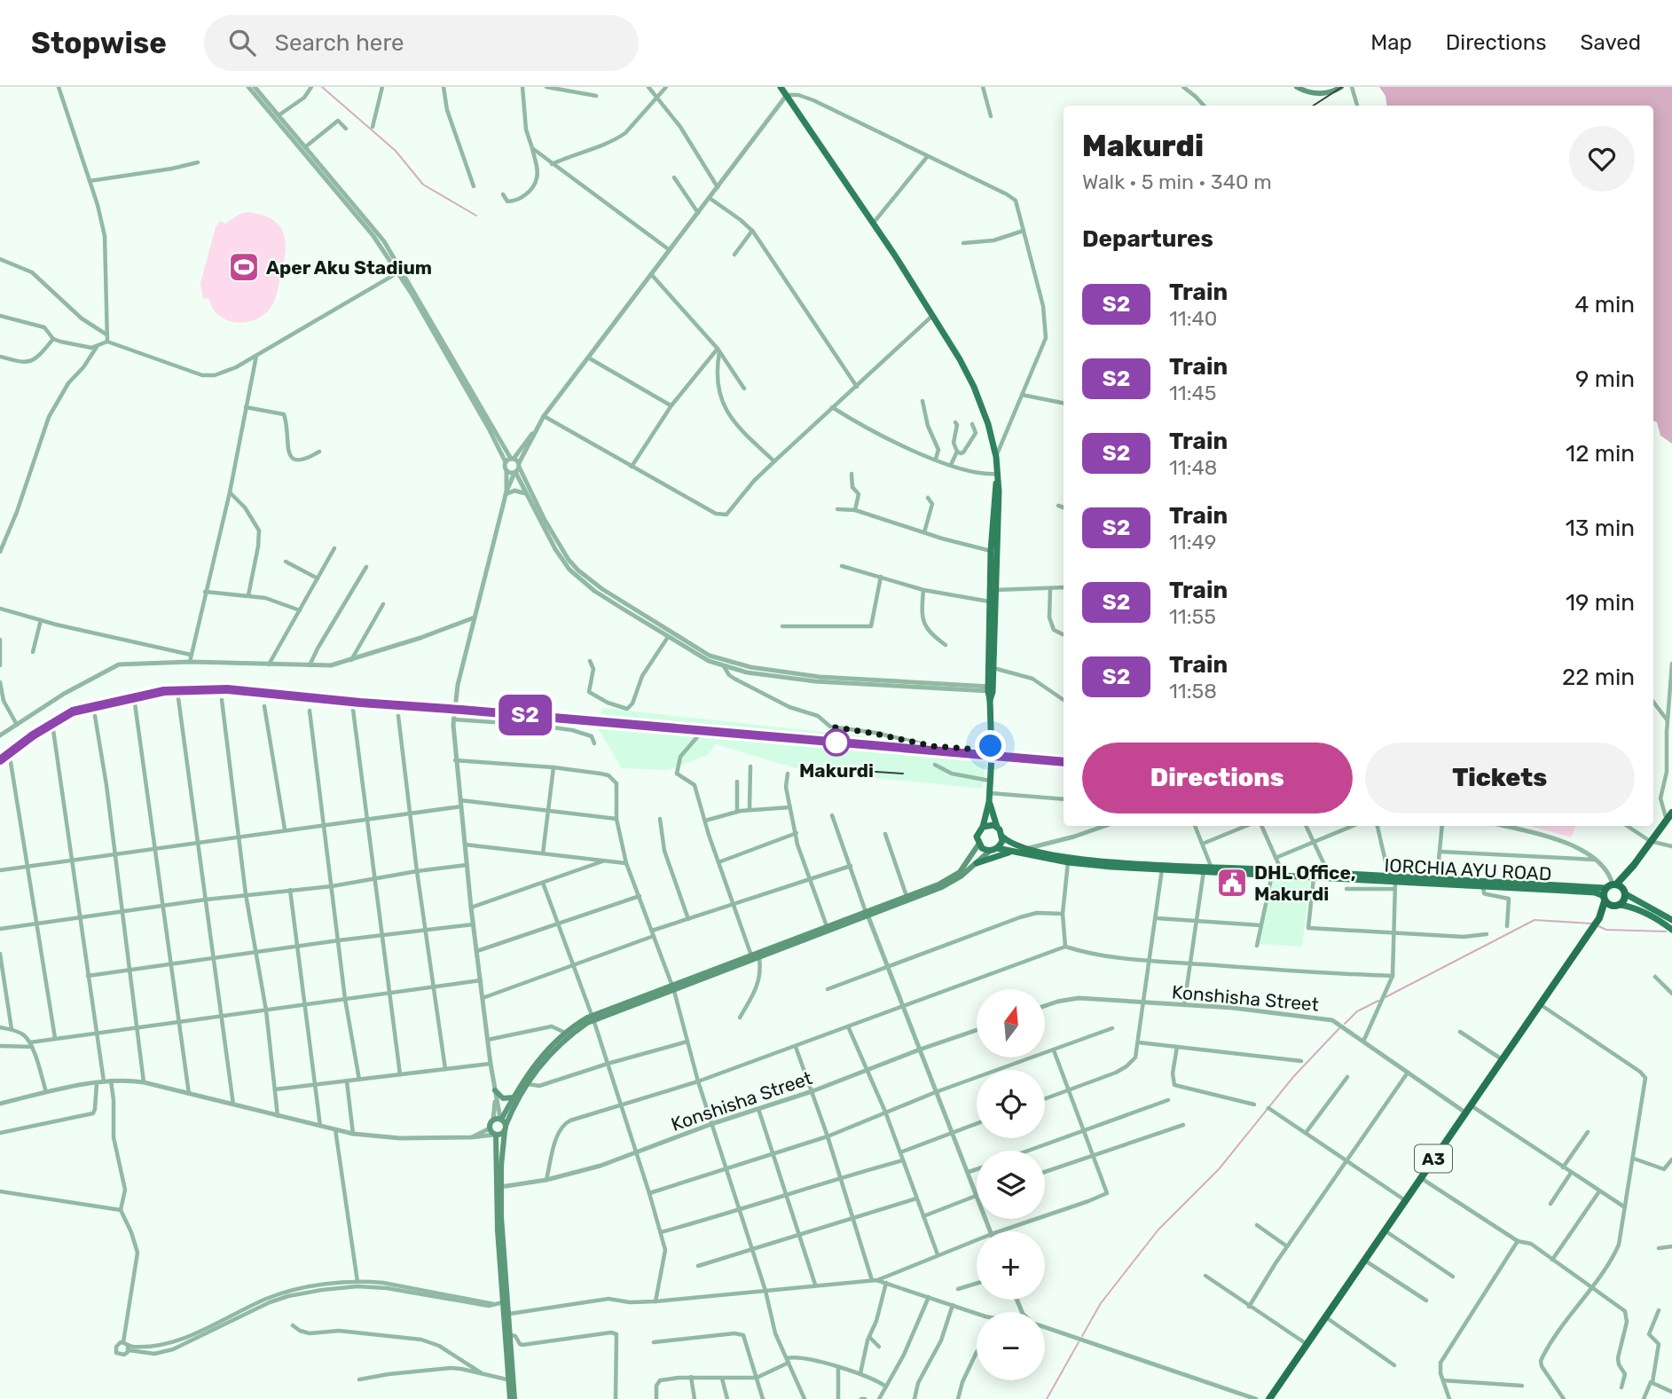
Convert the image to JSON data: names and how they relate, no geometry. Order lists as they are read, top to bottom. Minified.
{"streets":{"highway":["A3"],"main road":["IORCHIA AYU ROAD"],"street":["Konshisha Street"]},"crossings":[["IORCHIA AYU ROAD","A3"],["Konshisha Street","A3"]],"places":{"sports":["Aper Aku Stadium"],"other":["Makurdi"],"public building":["DHL Office, Makurdi"]},"north":"top","page":{"header":"Stopwise","search":"Search here","nav":["Map","Directions","Saved"],"on_map":"S2","heading":[["Makurdi","Walk · 5 min · 340 m"],"Departures"],"list":[{"mark":"S2","name":"Train","note":"11:40","value":"4 min"},{"mark":"S2","name":"Train","note":"11:45","value":"9 min"},{"mark":"S2","name":"Train","note":"11:48","value":"12 min"},{"mark":"S2","name":"Train","note":"11:49","value":"13 min"},{"mark":"S2","name":"Train","note":"11:55","value":"19 min"},{"mark":"S2","name":"Train","note":"11:58","value":"22 min"}],"buttons":["Directions","Tickets"],"map_buttons":["+","−"]}}
